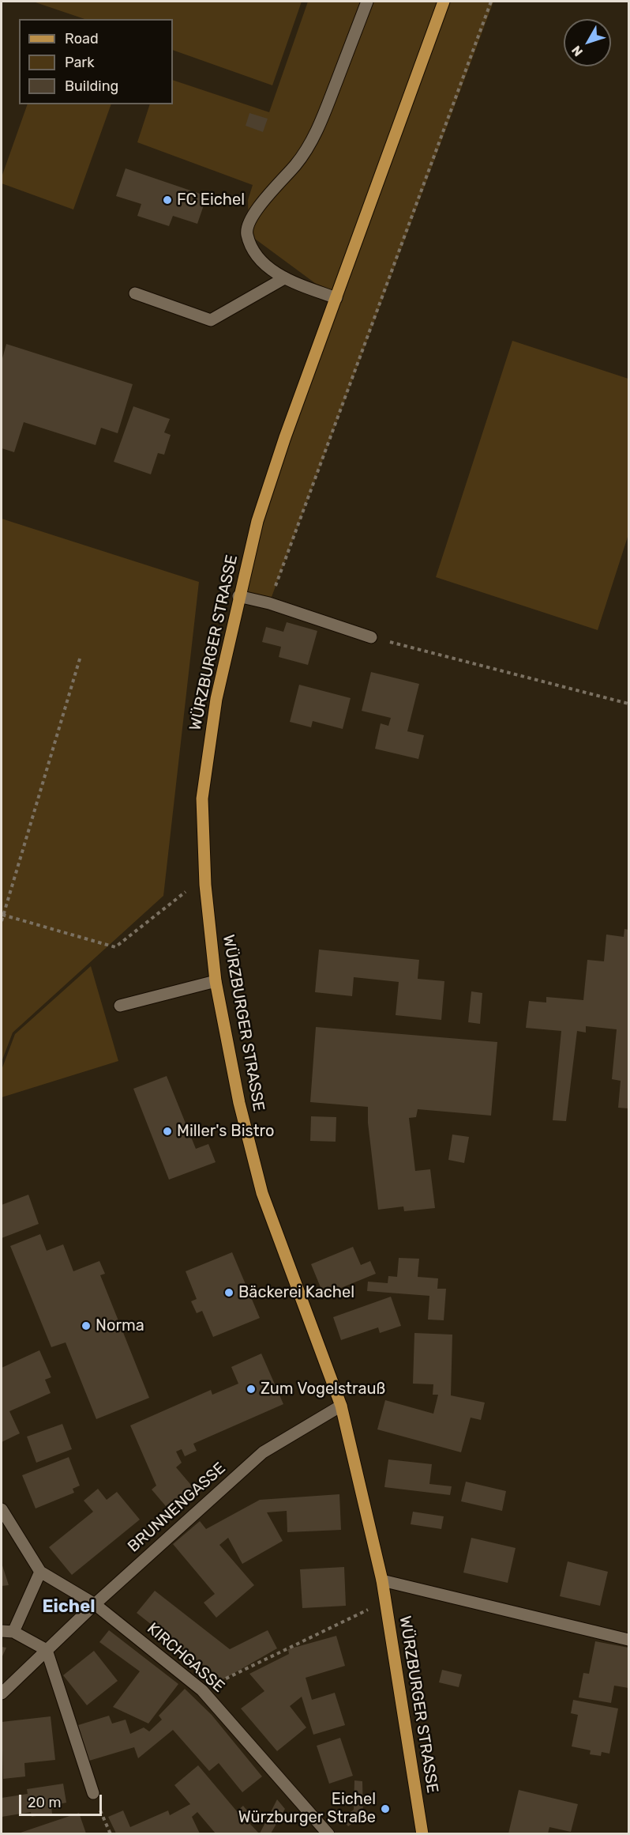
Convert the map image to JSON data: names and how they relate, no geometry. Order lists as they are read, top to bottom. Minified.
{"streets":{"main road":["WÜRZBURGER STRASSE"],"street":["BRUNNENGASSE","KIRCHGASSE"]},"crossings":[["WÜRZBURGER STRASSE","BRUNNENGASSE"],["BRUNNENGASSE","KIRCHGASSE"]],"districts":["Eichel"],"places":["FC Eichel","Miller's Bistro","Bäckerei Kachel","Norma","Zum Vogelstrauß","Eichel Würzburger Straße"],"legend":["Road","Park","Building"],"scale_bar":"20 m","north":"bottom left"}
